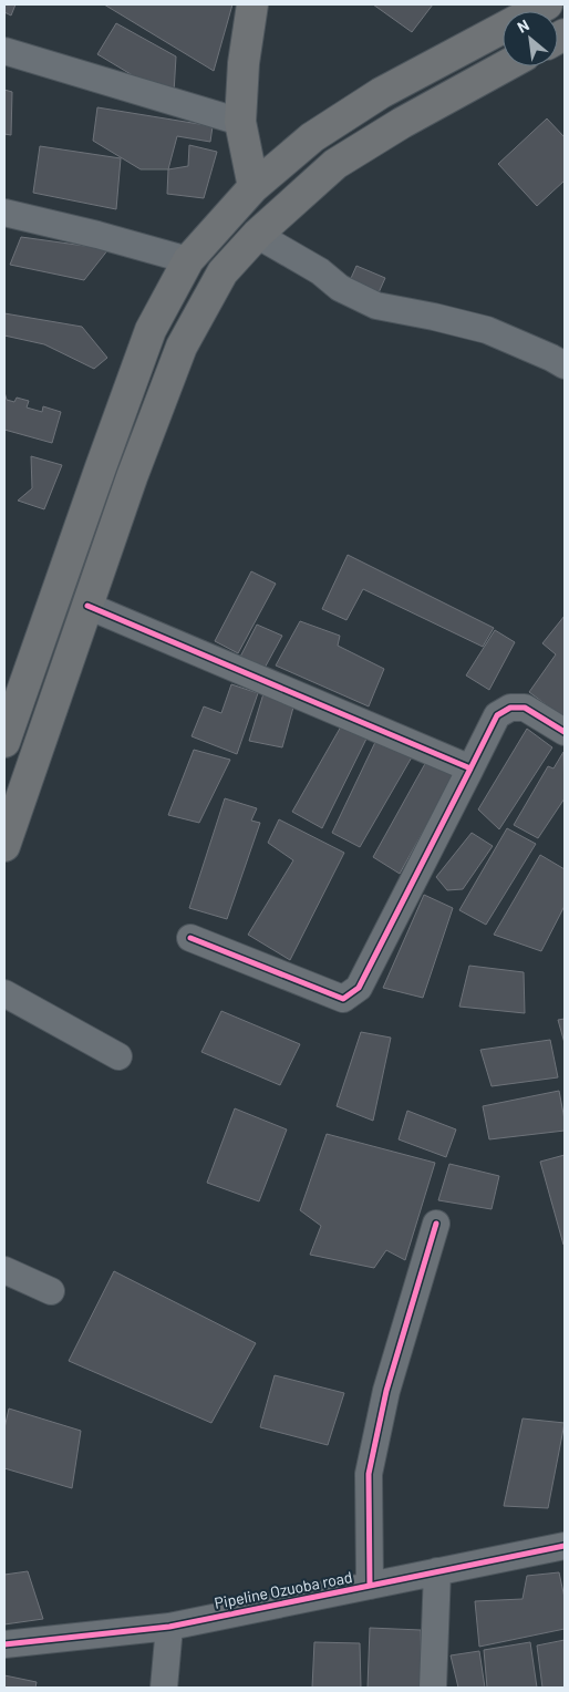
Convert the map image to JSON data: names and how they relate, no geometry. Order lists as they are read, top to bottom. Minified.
{"streets":{"street":["Pipeline Ozuoba road"]},"north":"top left"}
